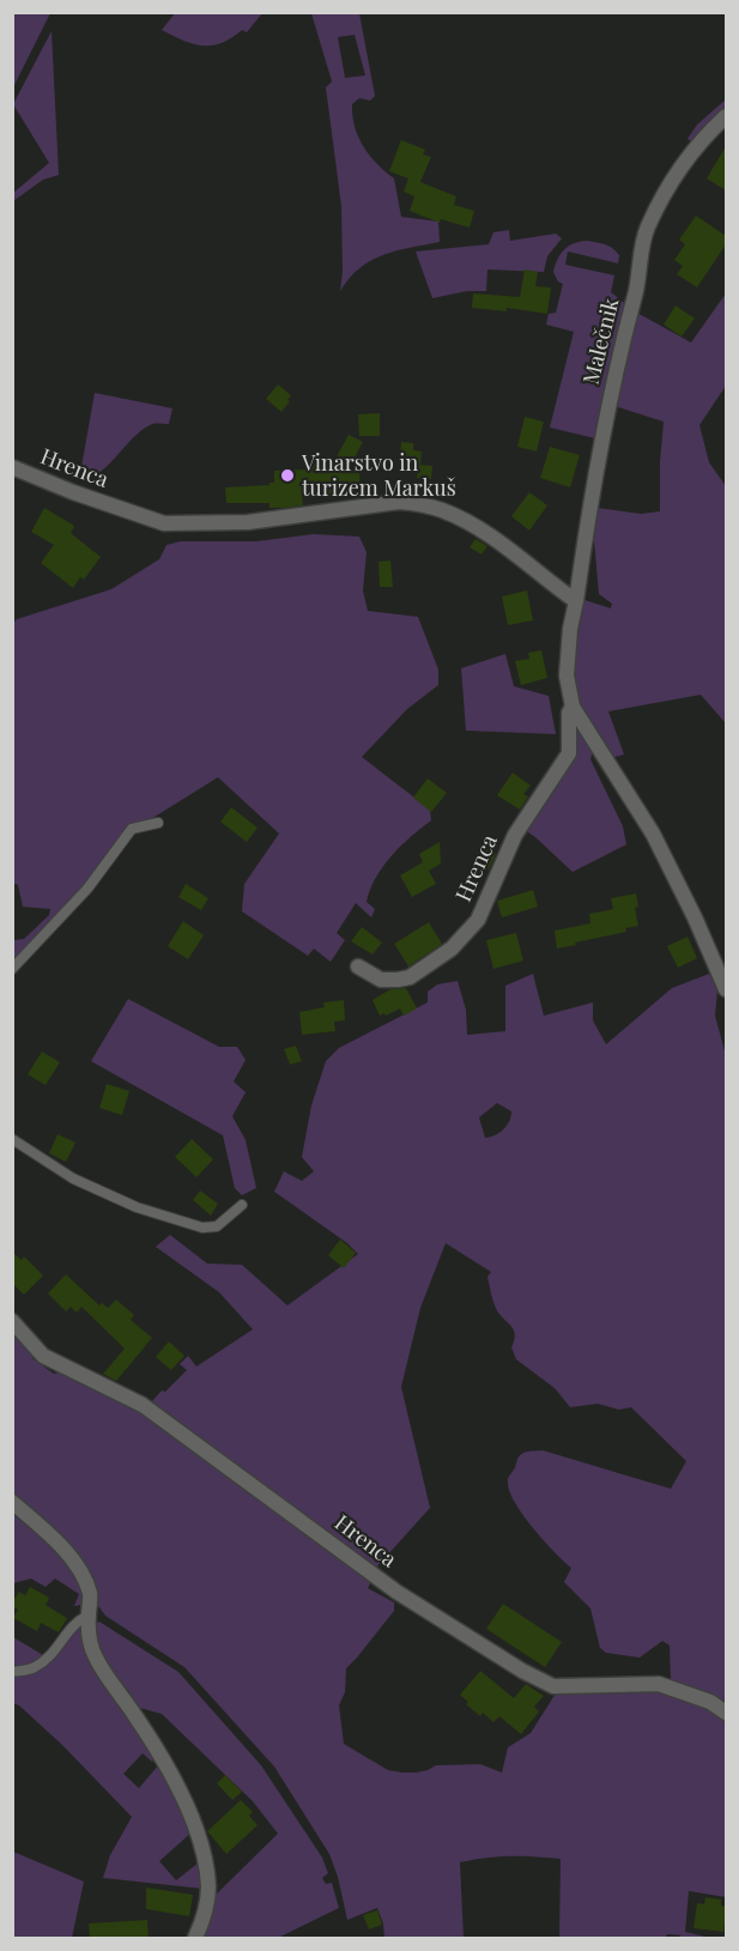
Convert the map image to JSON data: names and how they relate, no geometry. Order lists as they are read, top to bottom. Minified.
{"streets":{"street":["Malečnik","Hrenca"]},"crossings":[["Malečnik","Hrenca"]],"places":["Vinarstvo in turizem Markuš"]}
